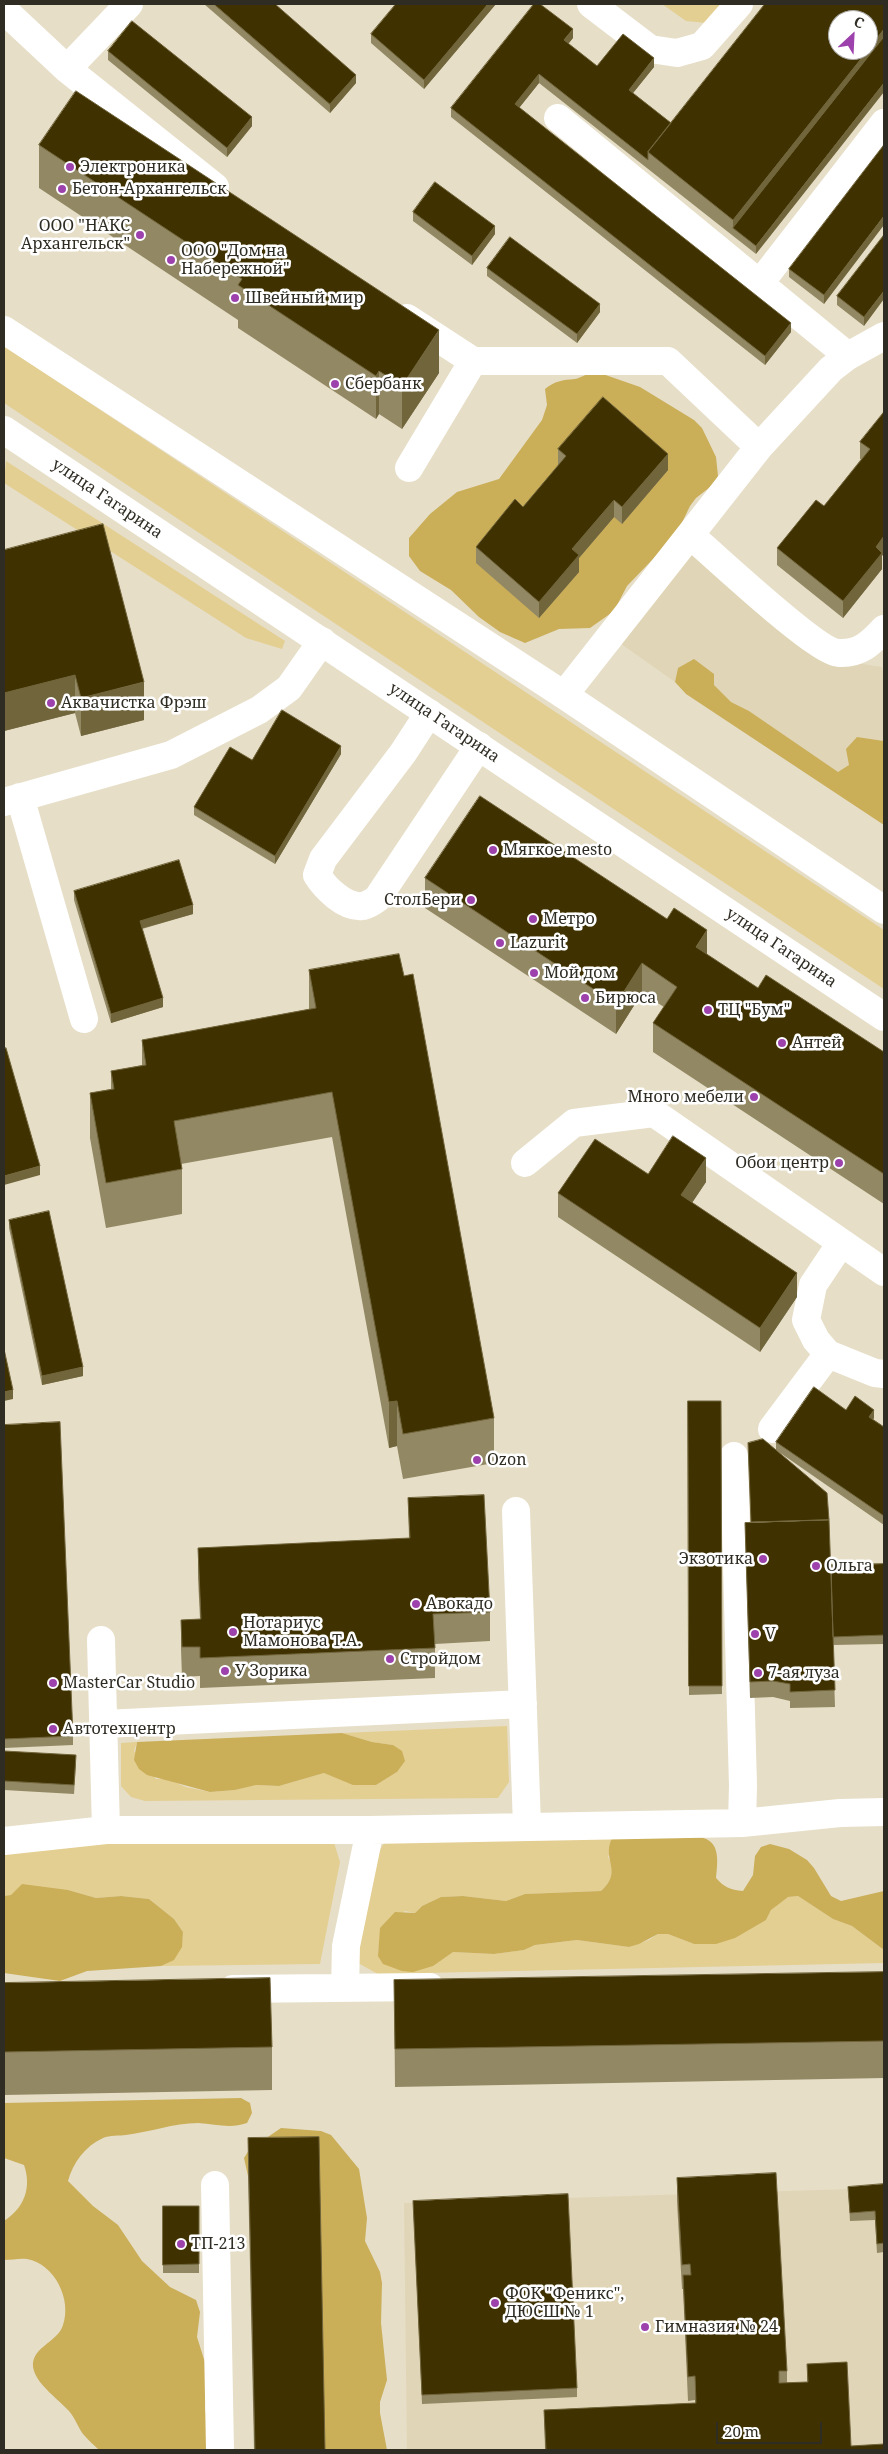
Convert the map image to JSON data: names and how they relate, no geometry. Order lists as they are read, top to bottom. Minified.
{"streets":{"main road":["улица Гагарина"]},"places":["Электроника","Бетон-Архангельск","ООО \"НАКС Архангельск\"","ООО \"Дом на Набережной\"","Швейный мир","Сбербанк","Аквачистка Фрэш","Мягкое mesto","СтолБери","Метро","Lazurit","Мой дом","Бирюса","ТЦ \"Бум\"","Антей","Много мебели","Обои центр","Ozon","Экзотика","Ольга","Авокадо","Нотариус Мамонова Т.А.","V","Стройдом","У Зорика","7-ая луза","MasterCar Studio","Автотехцентр","ТП-213","ФОК \"Феникс\", ДЮСШ № 1","Гимназия № 24"],"scale_bar":"20 m","north":"top right"}
